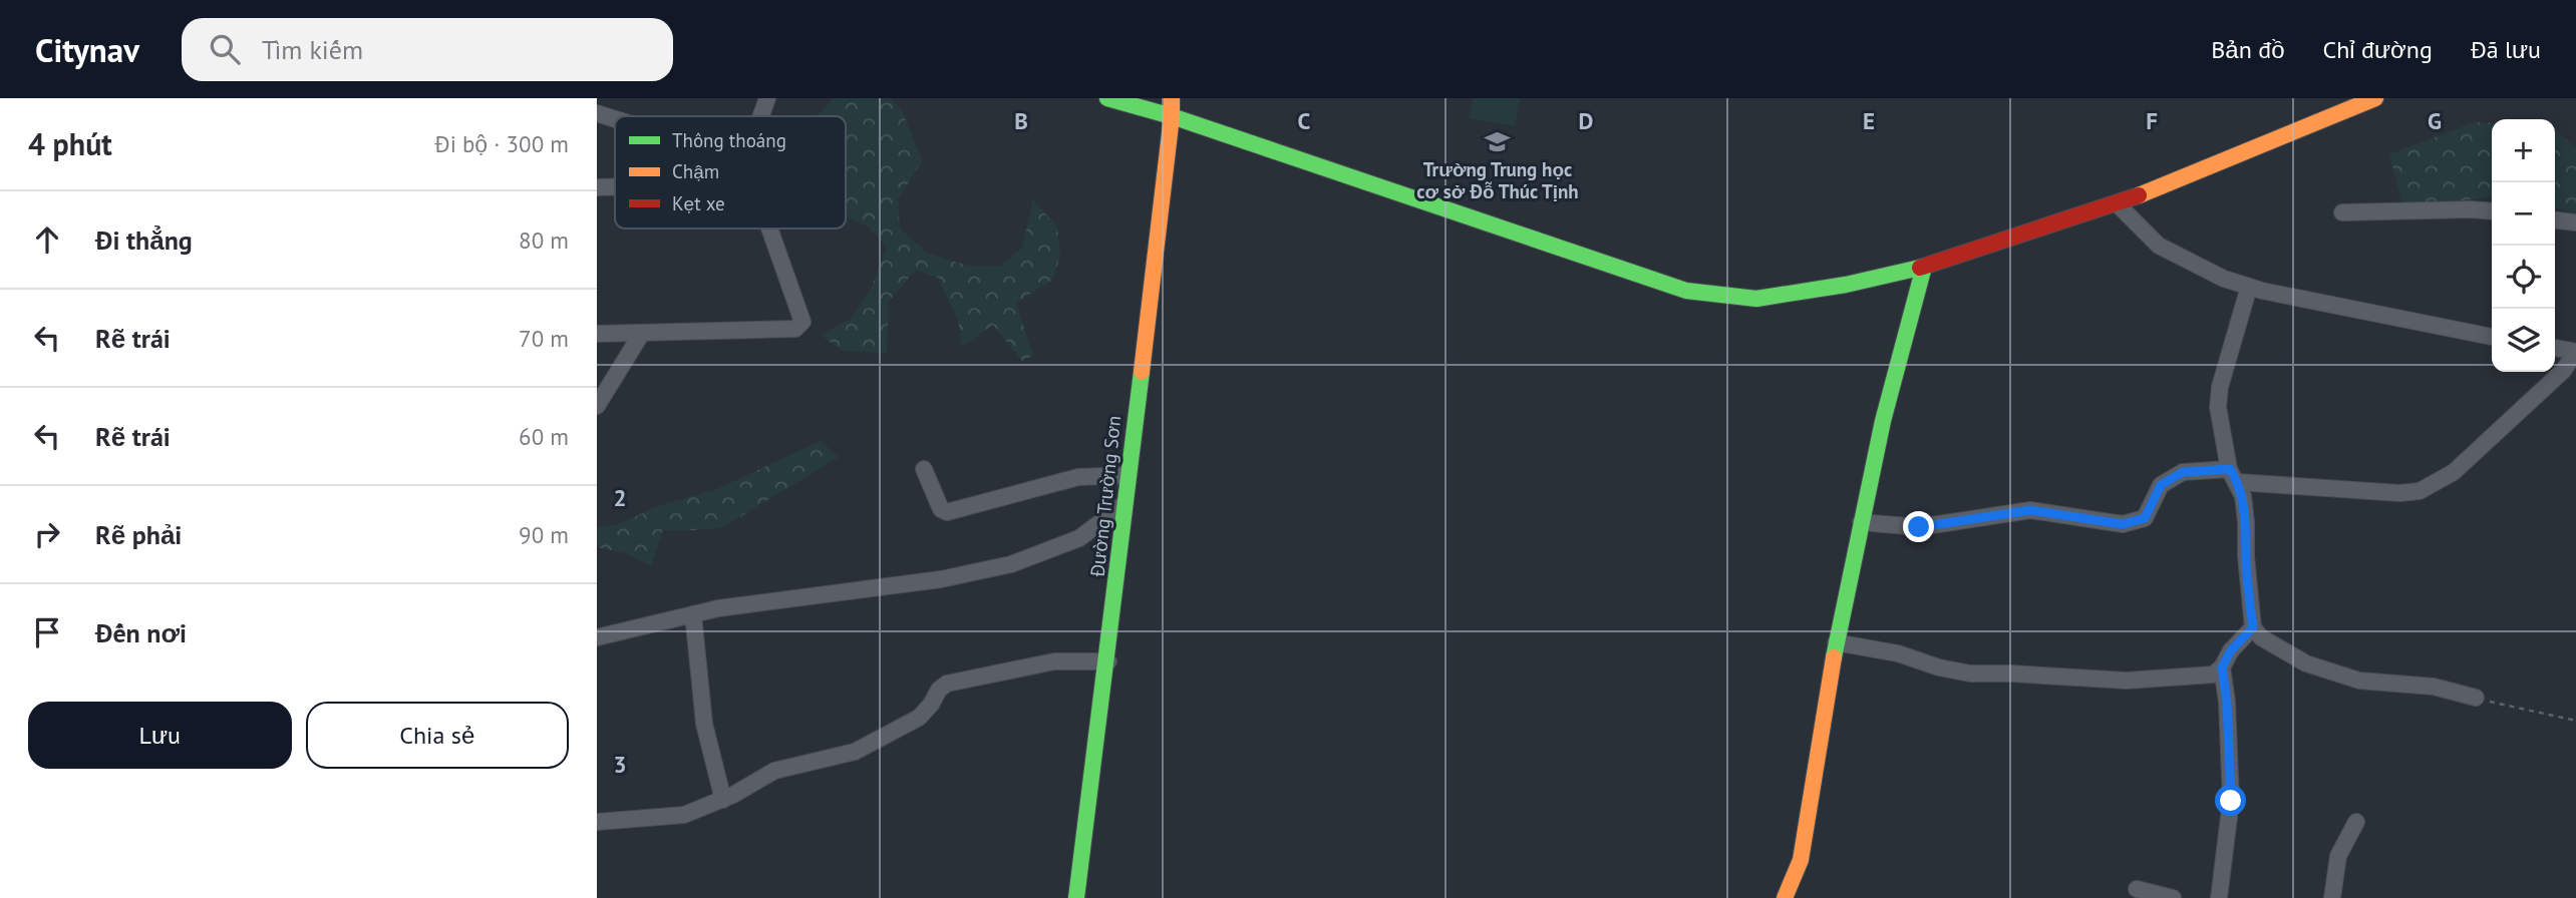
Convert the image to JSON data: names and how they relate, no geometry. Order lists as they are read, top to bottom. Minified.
{"streets":{"main road":["Đường Trường Sơn"]},"places":{"school or university":["Trường Trung học cơ sở Đỗ Thúc Tịnh"]},"legend":["Thông thoáng","Chậm","Kẹt xe"],"page":{"header":"Citynav","search":"Tìm kiếm","nav":["Bản đồ","Chỉ đường","Đã lưu"],"heading":["4 phút","Đi bộ · 300 m"],"map_buttons":["+","−"],"list":[["Đi thẳng","80 m"],["Rẽ trái","70 m"],["Rẽ trái","60 m"],["Rẽ phải","90 m"],"Đến nơi"],"buttons":["Lưu","Chia sẻ"]},"grid":{"columns":["B","C","D","E","F","G"],"rows":["2","3"]}}
